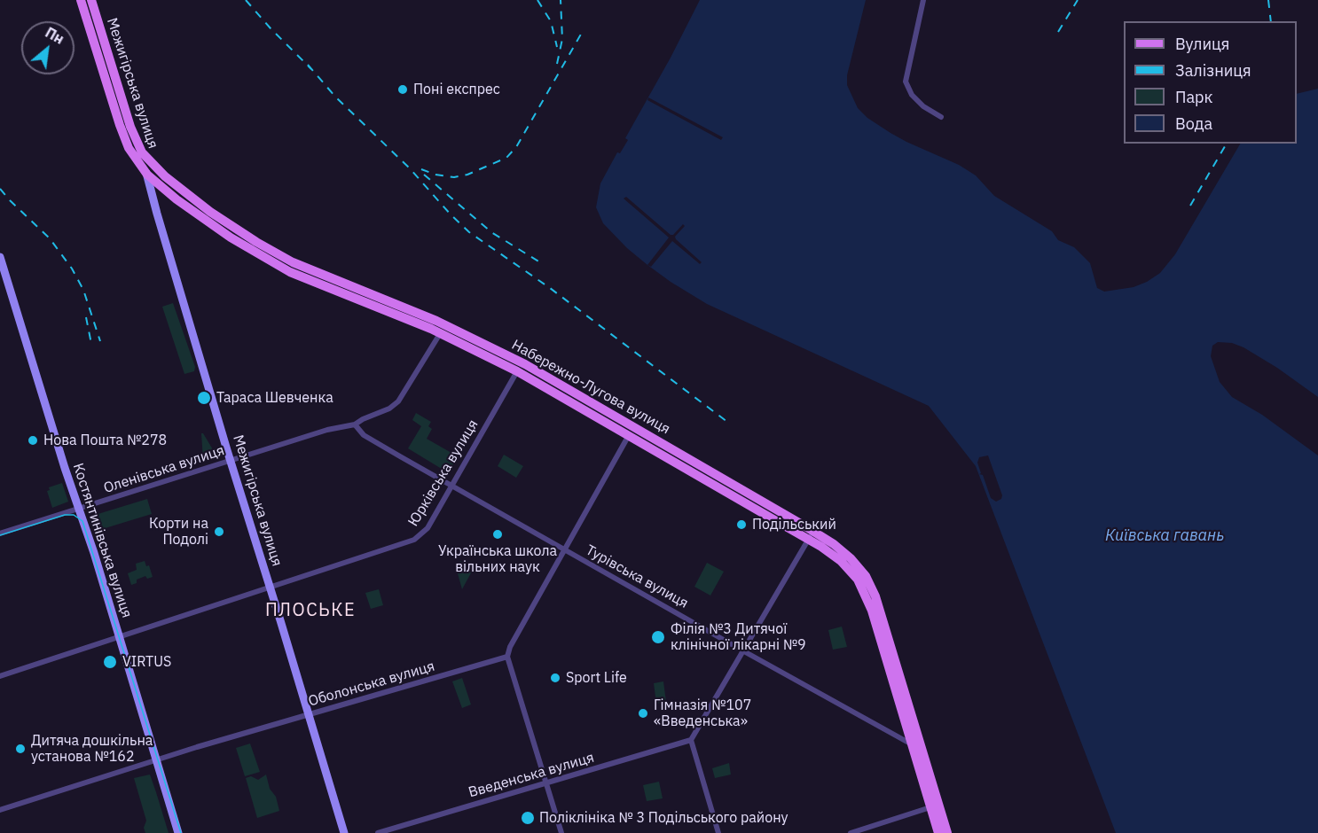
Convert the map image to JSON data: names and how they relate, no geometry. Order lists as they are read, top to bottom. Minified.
{"streets":{"main road":["Межигірська вулиця","Набережно-Лугова вулиця"],"street":["Оленівська вулиця","Юрківська вулиця","Костянтинівська вулиця","Турівська вулиця","Оболонська вулиця","Введенська вулиця"]},"crossings":[["Межигірська вулиця","Набережно-Лугова вулиця"],["Межигірська вулиця","Оленівська вулиця"],["Межигірська вулиця","Юрківська вулиця"],["Межигірська вулиця","Оболонська вулиця"],["Набережно-Лугова вулиця","Оленівська вулиця"],["Набережно-Лугова вулиця","Юрківська вулиця"],["Набережно-Лугова вулиця","Турівська вулиця"],["Оленівська вулиця","Костянтинівська вулиця"],["Оленівська вулиця","Турівська вулиця"],["Юрківська вулиця","Костянтинівська вулиця"],["Юрківська вулиця","Турівська вулиця"],["Костянтинівська вулиця","Оболонська вулиця"]],"districts":["ПЛОСЬКЕ"],"water":["Київська гавань"],"places":["Поні експрес","Тараса Шевченка","Нова Пошта №278","Подільський","Корти на Подолі","Українська школа вільних наук","Філія №3 Дитячої клінічної лікарні №9","VIRTUS","Sport Life","Гімназія №107 «Введенська»","Дитяча дошкільна установа №162","Поліклініка № 3 Подільського району"],"legend":["Вулиця","Залізниця","Парк","Вода"],"north":"top right"}
